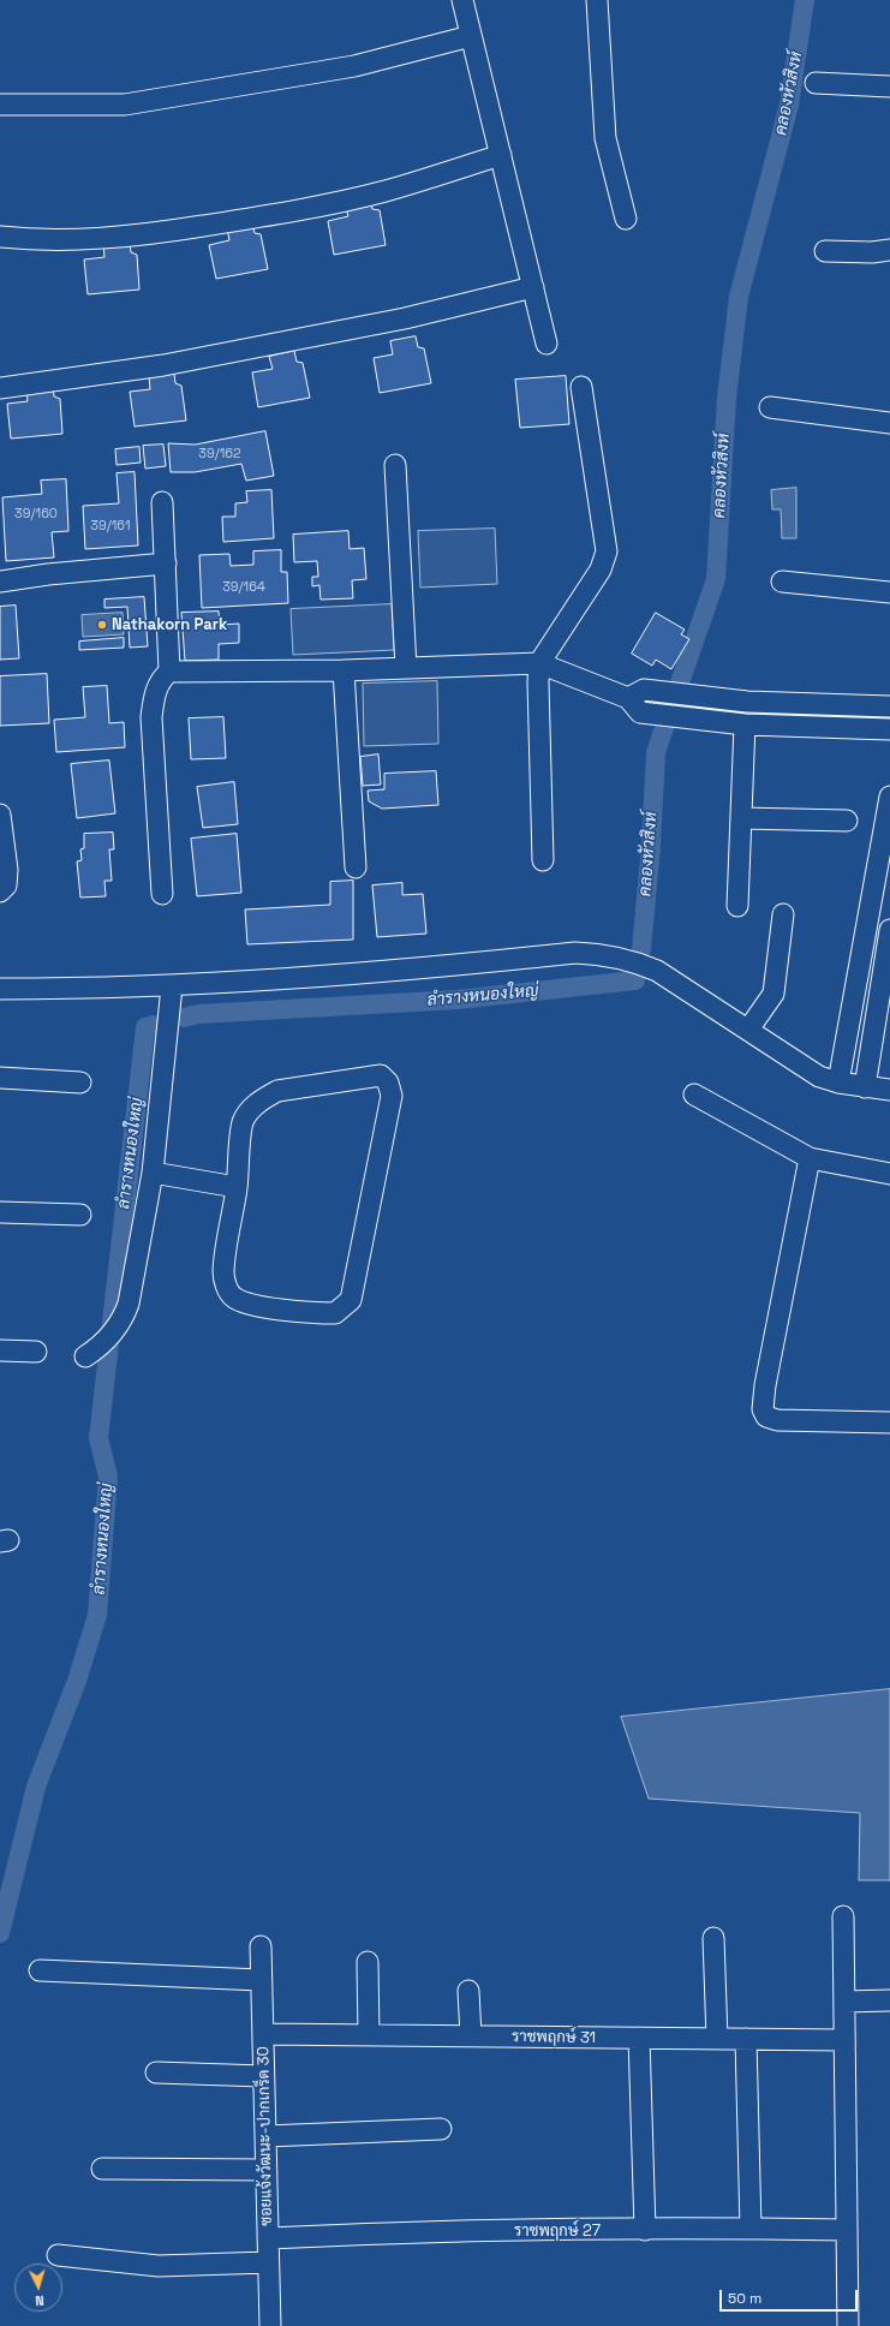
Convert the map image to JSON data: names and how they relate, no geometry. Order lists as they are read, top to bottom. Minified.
{"streets":{"street":["ราชพฤกษ์ 31","ซอยแจ้งวัฒนะ-ปากเกร็ด 30","ราชพฤกษ์ 27"]},"crossings":[["ราชพฤกษ์ 31","ซอยแจ้งวัฒนะ-ปากเกร็ด 30"],["ซอยแจ้งวัฒนะ-ปากเกร็ด 30","ราชพฤกษ์ 27"]],"water":["คลองหัวสิงห์","ลำรางหนองใหญ่"],"places":["Nathakorn Park"],"house_numbers":["39/162","39/160","39/161","39/164"],"scale_bar":"50 m","north":"bottom"}
